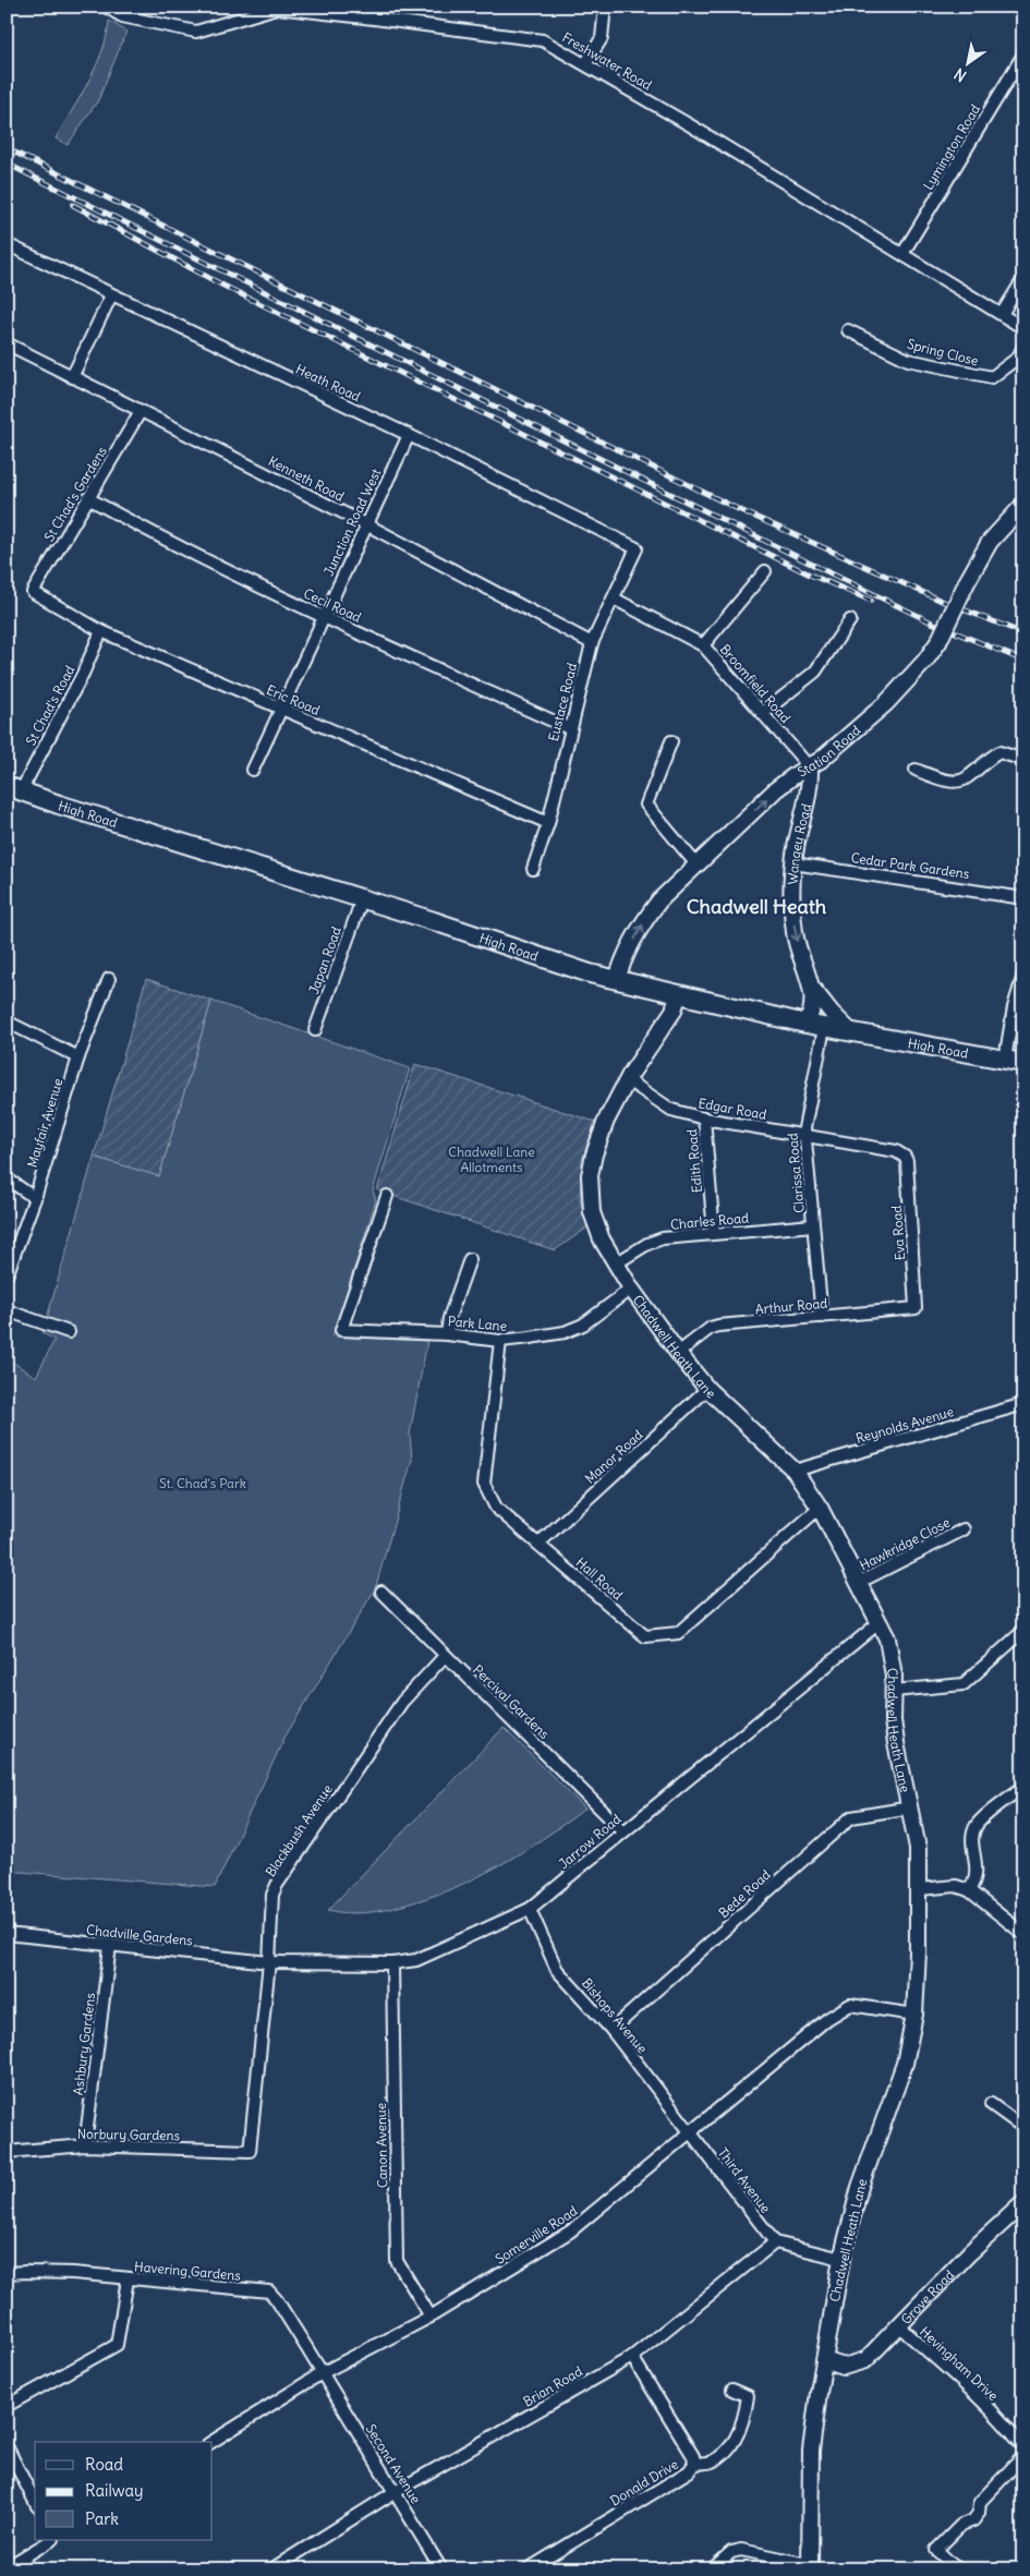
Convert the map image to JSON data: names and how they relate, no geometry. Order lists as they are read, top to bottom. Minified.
{"streets":{"main road":["High Road"],"street":["Freshwater Road","Lymington Road","Spring Close","Heath Road","Kenneth Road","St Chad's Gardens","Junction Road West","Cecil Road","Broomfield Road","Eric Road","Eustace Road","St Chad's Road","Station Road","Wangey Road","Cedar Park Gardens","Japan Road","Edgar Road","Mayfair Avenue","Edith Road","Clarissa Road","Charles Road","Eva Road","Arthur Road","Park Lane","Chadwell Heath Lane","Reynolds Avenue","Manor Road","Hawkridge Close","Hall Road","Percival Gardens","Blackbush Avenue","Jarrow Road","Bede Road","Chadville Gardens","Bishops Avenue","Ashbury Gardens","Norbury Gardens","Canon Avenue","Third Avenue","Somerville Road","Havering Gardens","Grove Road","Hevingham Drive","Brian Road","Second Avenue","Donald Drive"]},"crossings":[["Freshwater Road","Lymington Road"],["Heath Road","Junction Road West"],["Heath Road","Eustace Road"],["Kenneth Road","St Chad's Gardens"],["Kenneth Road","Junction Road West"],["Kenneth Road","Eustace Road"],["St Chad's Gardens","Cecil Road"],["St Chad's Gardens","Eric Road"],["Junction Road West","Cecil Road"],["Junction Road West","Eric Road"],["Cecil Road","Eustace Road"],["Broomfield Road","Eustace Road"],["Broomfield Road","Station Road"],["Broomfield Road","Wangey Road"],["Eric Road","Eustace Road"],["Eric Road","St Chad's Road"],["St Chad's Road","High Road"],["Station Road","High Road"],["Station Road","Wangey Road"],["High Road","Wangey Road"],["High Road","Japan Road"],["High Road","Clarissa Road"],["High Road","Chadwell Heath Lane"],["Wangey Road","Cedar Park Gardens"],["Edgar Road","Edith Road"],["Edgar Road","Clarissa Road"],["Edgar Road","Eva Road"],["Edgar Road","Chadwell Heath Lane"],["Edith Road","Charles Road"],["Clarissa Road","Charles Road"],["Clarissa Road","Arthur Road"],["Charles Road","Chadwell Heath Lane"],["Eva Road","Arthur Road"],["Arthur Road","Chadwell Heath Lane"],["Park Lane","Chadwell Heath Lane"],["Park Lane","Hall Road"],["Chadwell Heath Lane","Reynolds Avenue"],["Chadwell Heath Lane","Manor Road"],["Chadwell Heath Lane","Hawkridge Close"],["Chadwell Heath Lane","Hall Road"],["Chadwell Heath Lane","Jarrow Road"],["Chadwell Heath Lane","Bede Road"],["Chadwell Heath Lane","Somerville Road"],["Chadwell Heath Lane","Grove Road"],["Manor Road","Hall Road"],["Percival Gardens","Blackbush Avenue"],["Percival Gardens","Jarrow Road"],["Blackbush Avenue","Jarrow Road"],["Blackbush Avenue","Chadville Gardens"],["Blackbush Avenue","Norbury Gardens"],["Jarrow Road","Chadville Gardens"],["Jarrow Road","Bishops Avenue"],["Jarrow Road","Canon Avenue"],["Bede Road","Bishops Avenue"],["Chadville Gardens","Ashbury Gardens"],["Bishops Avenue","Third Avenue"],["Bishops Avenue","Somerville Road"],["Ashbury Gardens","Norbury Gardens"],["Canon Avenue","Somerville Road"],["Third Avenue","Somerville Road"],["Third Avenue","Brian Road"],["Somerville Road","Havering Gardens"],["Somerville Road","Second Avenue"],["Havering Gardens","Second Avenue"],["Grove Road","Hevingham Drive"],["Brian Road","Second Avenue"],["Brian Road","Donald Drive"]],"one_way":["Station Road","Wangey Road"],"districts":["Chadwell Heath"],"parks":["Chadwell Lane Allotments","St. Chad's Park"],"legend":["Road","Railway","Park"],"north":"bottom left"}
